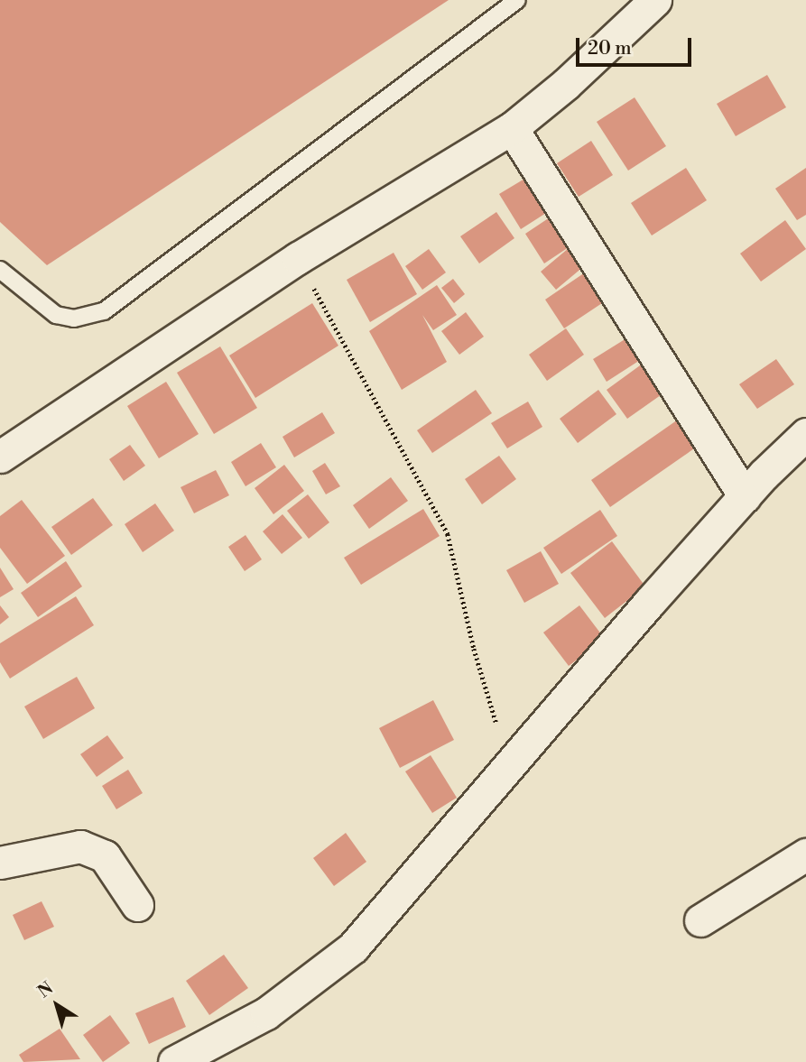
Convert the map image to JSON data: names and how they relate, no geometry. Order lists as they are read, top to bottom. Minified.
{"scale_bar":"20 m","north":"top left"}
